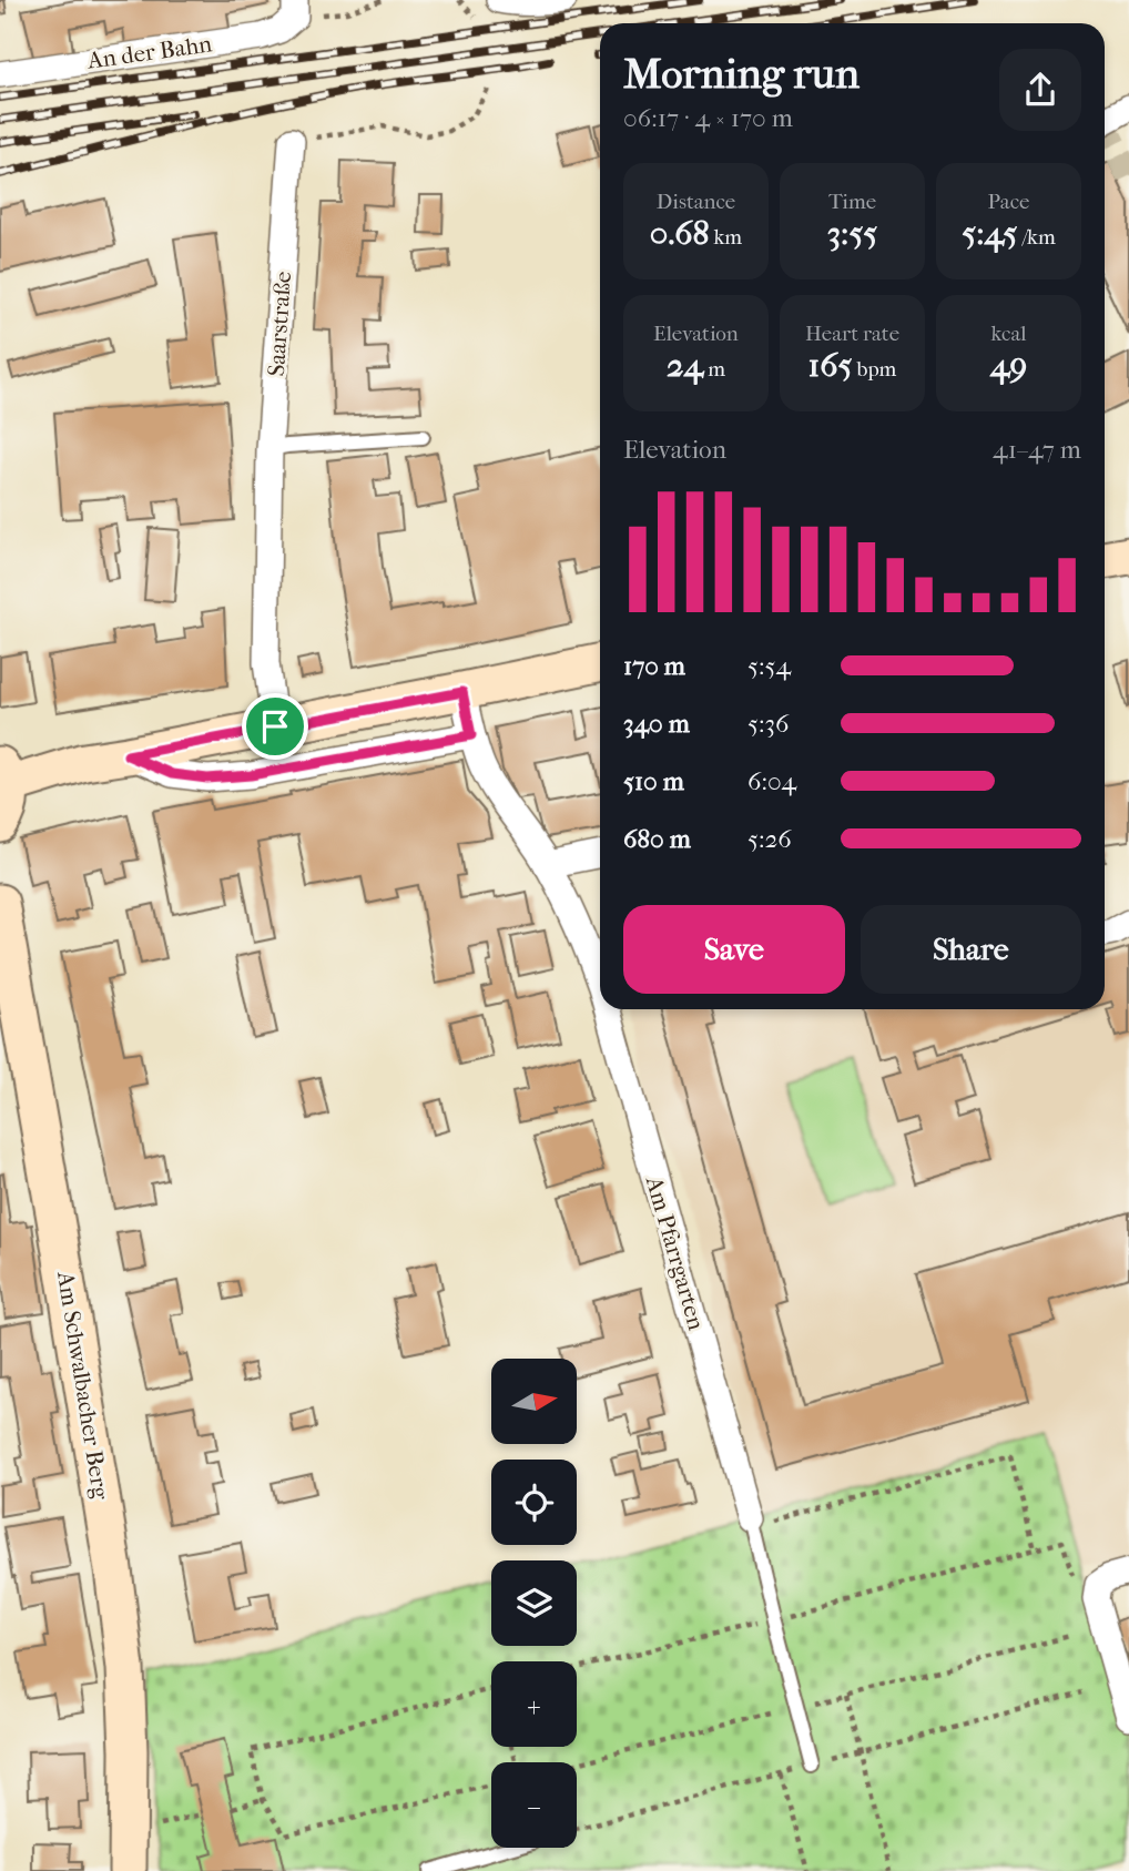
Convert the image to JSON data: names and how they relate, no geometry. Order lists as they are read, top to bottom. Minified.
{"streets":{"main road":["Am Schwalbacher Berg"],"street":["An der Bahn","Saarstraße","Am Pfarrgarten"]},"north":"right","page":{"heading":["Morning run","06:17 · 4 × 170 m"],"stats":[["Distance","0.68 km"],["Time","3:55"],["Pace","5:45 /km"],["Elevation","24 m"],["Heart rate","165 bpm"],["kcal","49"]],"chart":["Elevation","41–47 m"],"list":[{"name":"170 m","note":"5:54"},{"name":"340 m","note":"5:36"},{"name":"510 m","note":"6:04"},{"name":"680 m","note":"5:26"}],"buttons":["Save","Share"],"map_buttons":["+","−"]}}
